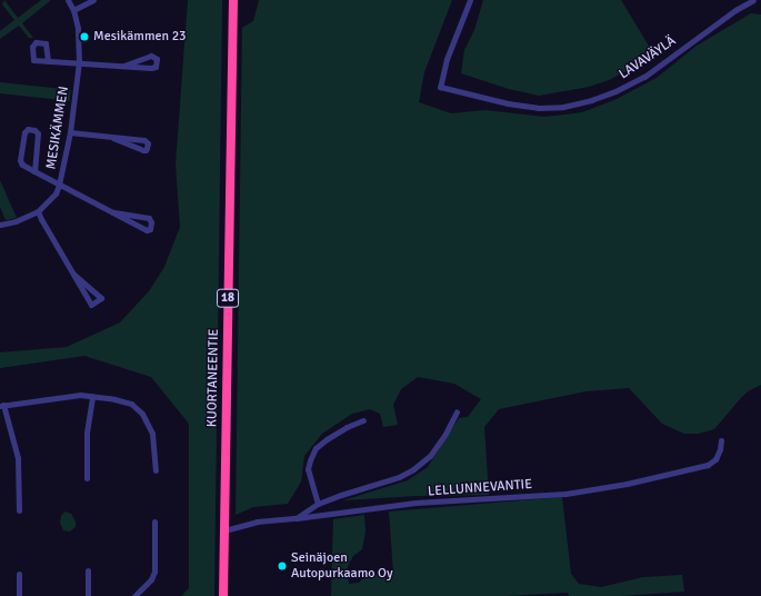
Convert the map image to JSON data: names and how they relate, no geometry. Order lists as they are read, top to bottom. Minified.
{"streets":{"highway":["18","KUORTANEENTIE"],"street":["LAVAVÄYLÄ","MESIKÄMMEN","LELLUNNEVANTIE"]},"crossings":[["KUORTANEENTIE","LELLUNNEVANTIE"]],"places":["Mesikämmen 23","Seinäjoen Autopurkaamo Oy"]}
